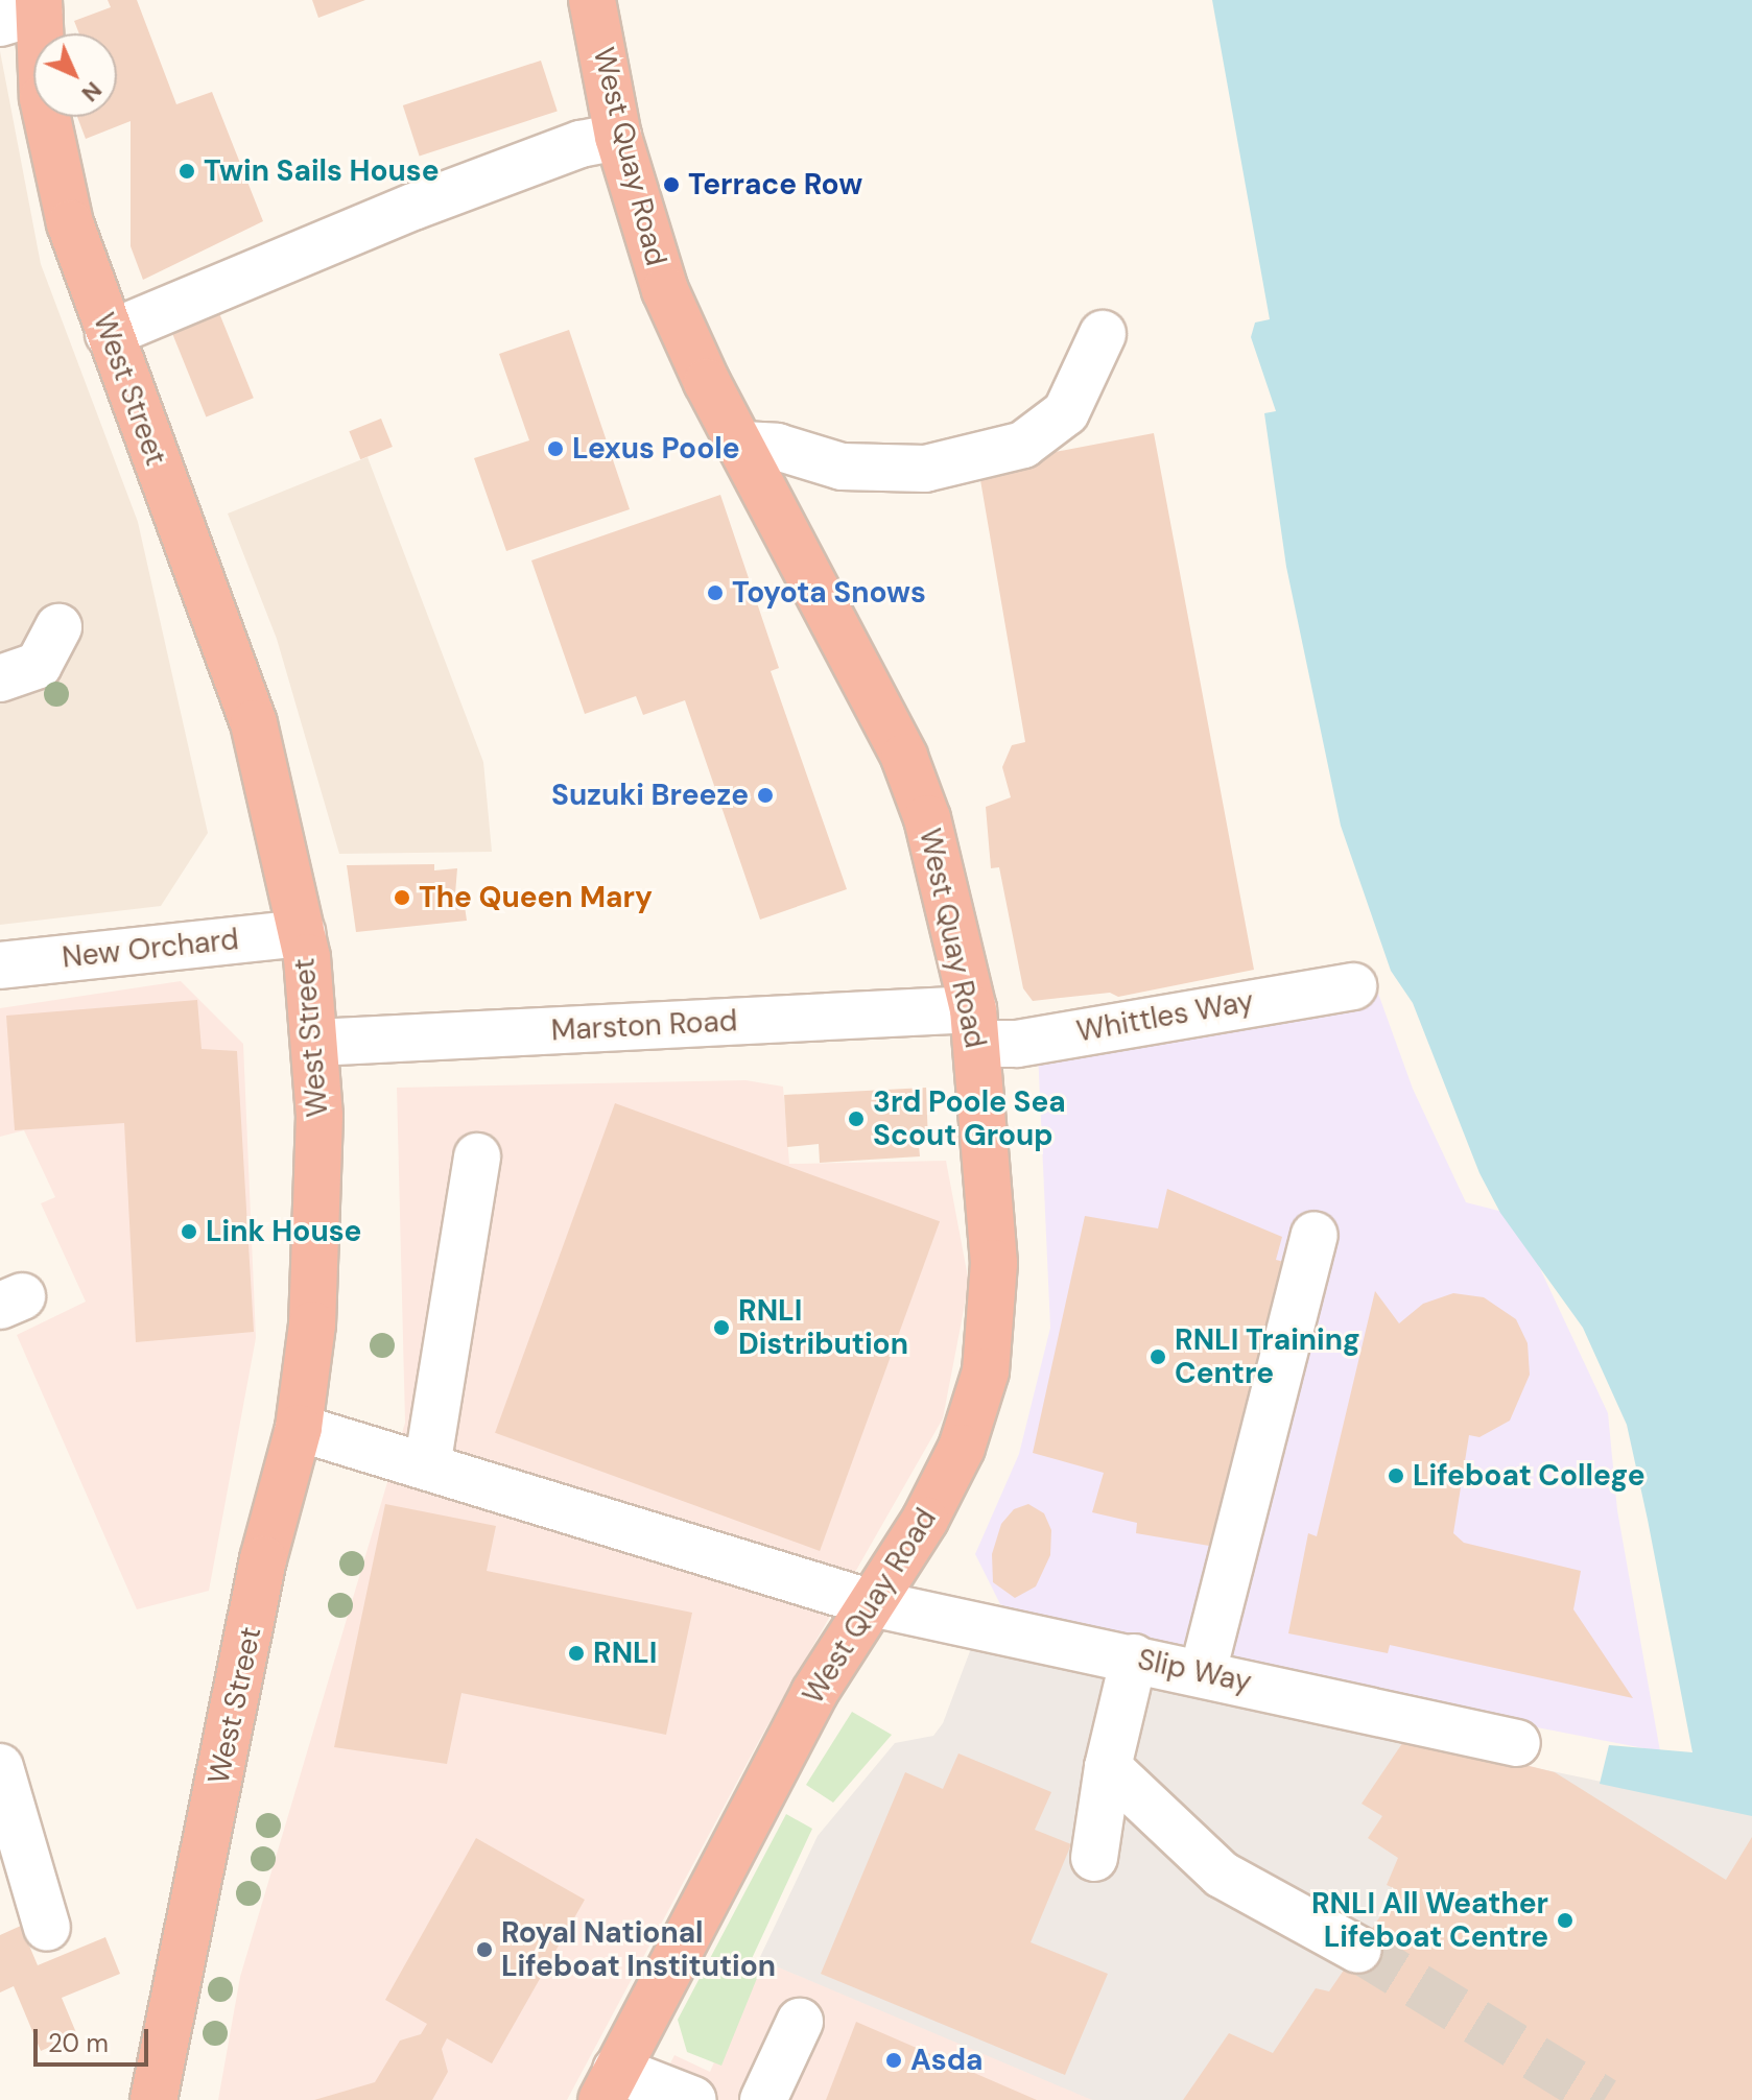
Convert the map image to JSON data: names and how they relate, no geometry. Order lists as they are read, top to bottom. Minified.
{"streets":{"highway":["West Quay Road","West Street"],"street":["New Orchard","Whittles Way","Marston Road","Slip Way"]},"crossings":[["West Quay Road","Whittles Way"],["West Quay Road","Marston Road"],["West Quay Road","Slip Way"],["West Street","New Orchard"],["West Street","Marston Road"],["West Street","Slip Way"],["Whittles Way","Marston Road"]],"places":["Twin Sails House","Terrace Row","Lexus Poole","Toyota Snows","Suzuki Breeze","The Queen Mary","3rd Poole Sea Scout Group","Link House","RNLI Distribution","RNLI Training Centre","Lifeboat College","RNLI","RNLI All Weather Lifeboat Centre","Royal National Lifeboat Institution","Asda"],"scale_bar":"20 m","north":"bottom right"}
